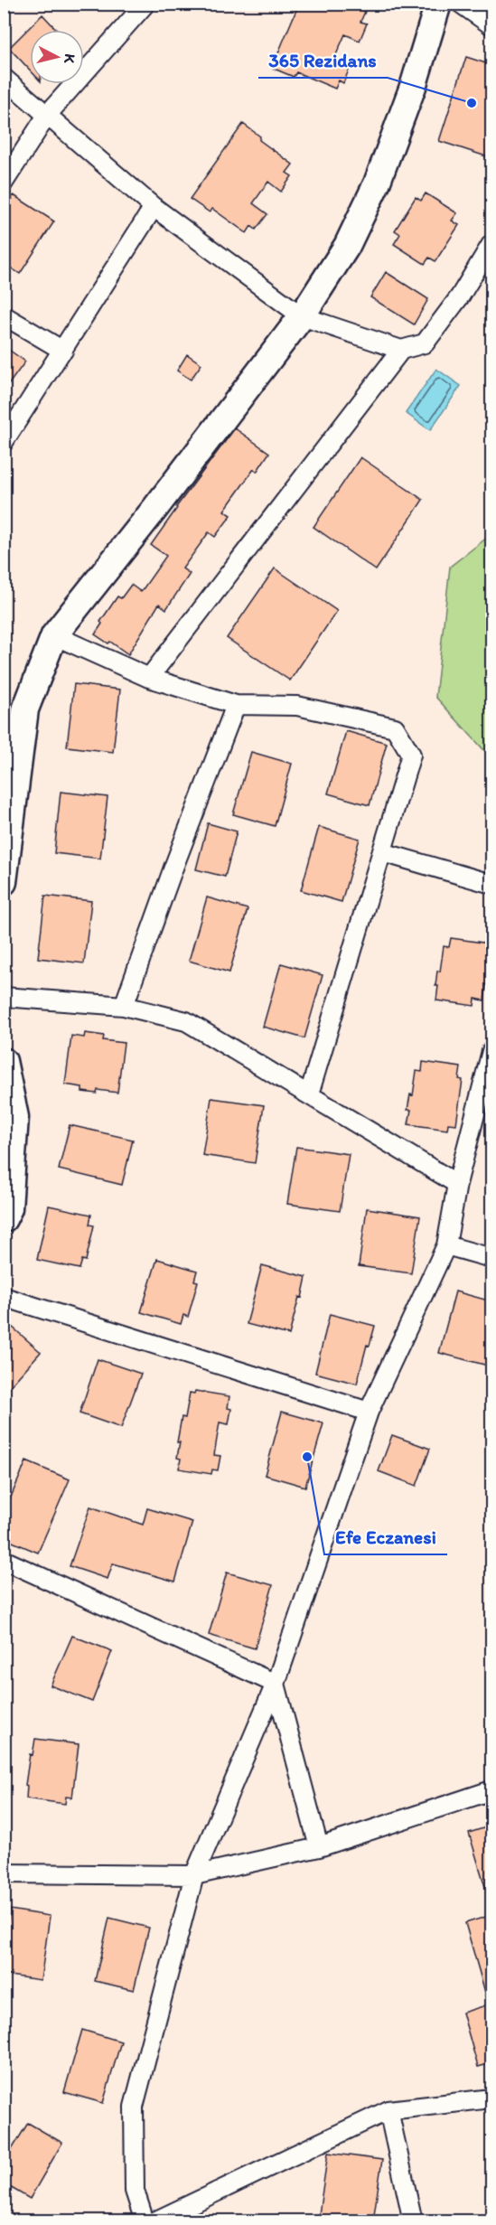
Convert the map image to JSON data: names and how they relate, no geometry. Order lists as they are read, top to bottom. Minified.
{"places":["365 Rezidans","Efe Eczanesi"],"north":"right"}
